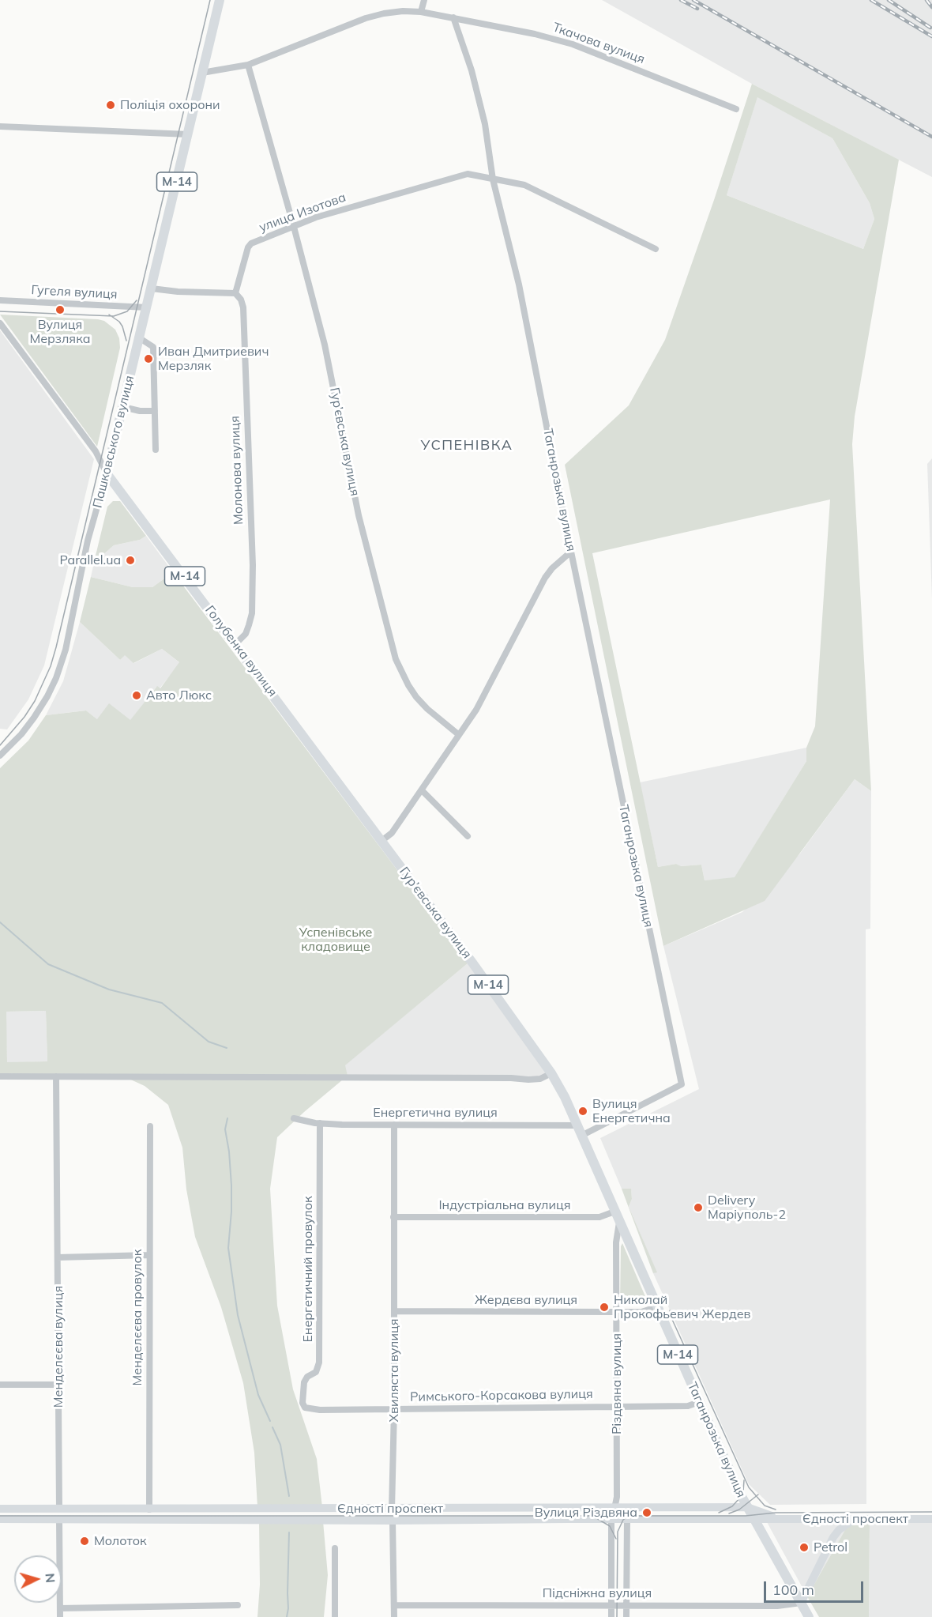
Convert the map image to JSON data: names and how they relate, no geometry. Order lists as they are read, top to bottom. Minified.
{"streets":{"highway":["М-14","Пашковського вулиця","Гур’євська вулиця","Таганрозька вулиця","Голубенка вулиця"],"main road":["Менделєєва вулиця","Хвиляста вулиця","Різдвяна вулиця","Єдності проспект"],"street":["Ткачова вулиця","улица Изотова","Гугеля вулиця","Молонова вулиця","Енергетична вулиця","Індустріальна вулиця","Енергетичний провулок","Жердєва вулиця","Менделєєва провулок","Римського-Корсакова вулиця","Підсніжна вулиця"]},"crossings":[["Ткачова вулиця","Пашковського вулиця"],["Ткачова вулиця","Гур’євська вулиця"],["Ткачова вулиця","Таганрозька вулиця"],["улица Изотова","Гур’євська вулиця"],["улица Изотова","Молонова вулиця"],["улица Изотова","Таганрозька вулиця"],["Гугеля вулиця","Пашковського вулиця"],["Пашковського вулиця","Голубенка вулиця"],["Гур’євська вулиця","Таганрозька вулиця"],["Гур’євська вулиця","Голубенка вулиця"],["Гур’євська вулиця","Енергетична вулиця"],["Молонова вулиця","Голубенка вулиця"],["Таганрозька вулиця","Індустріальна вулиця"],["Таганрозька вулиця","Жердєва вулиця"],["Таганрозька вулиця","Різдвяна вулиця"],["Таганрозька вулиця","Римського-Корсакова вулиця"],["Таганрозька вулиця","Єдності проспект"],["Таганрозька вулиця","Підсніжна вулиця"],["Енергетична вулиця","Енергетичний провулок"],["Енергетична вулиця","Хвиляста вулиця"],["Індустріальна вулиця","Хвиляста вулиця"],["Енергетичний провулок","Римського-Корсакова вулиця"],["Жердєва вулиця","Хвиляста вулиця"],["Жердєва вулиця","Різдвяна вулиця"],["Менделєєва провулок","Єдності проспект"],["Менделєєва вулиця","Єдності проспект"],["Хвиляста вулиця","Римського-Корсакова вулиця"],["Хвиляста вулиця","Єдності проспект"],["Хвиляста вулиця","Підсніжна вулиця"],["Різдвяна вулиця","Римського-Корсакова вулиця"],["Різдвяна вулиця","Єдності проспект"],["Різдвяна вулиця","Підсніжна вулиця"]],"districts":["УСПЕНІВКА"],"parks":["Успенівське кладовище"],"places":["Поліція охорони","Вулиця Мерзляка","Иван Дмитриевич Мерзляк","Parallel.ua","Авто Люкс","Вулиця Енергетична","Delivery Марiуполь-2","Николай Прокофьевич Жердев","Вулиця Різдвяна","Молоток","Petrol"],"scale_bar":"100 m","north":"right"}
